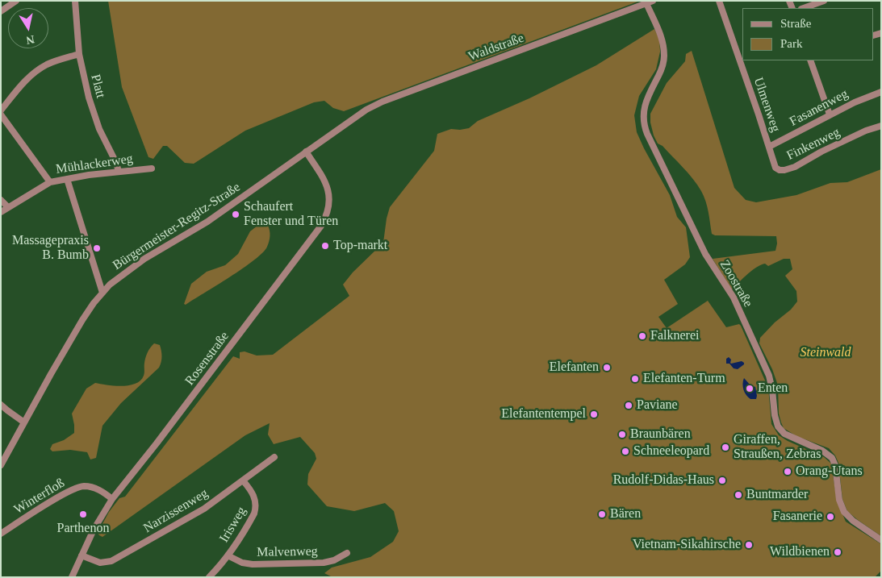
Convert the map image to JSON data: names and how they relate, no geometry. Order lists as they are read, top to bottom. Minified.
{"streets":{"street":["Waldstraße","Platt","Ulmenweg","Fasanenweg","Finkenweg","Mühlackerweg","Bürgermeister-Regitz-Straße","Zoostraße","Rosenstraße","Winterfloß","Narzissenweg","Irisweg","Malvenweg"]},"crossings":[["Waldstraße","Bürgermeister-Regitz-Straße"],["Waldstraße","Zoostraße"],["Platt","Mühlackerweg"],["Ulmenweg","Fasanenweg"],["Ulmenweg","Finkenweg"],["Fasanenweg","Finkenweg"],["Bürgermeister-Regitz-Straße","Rosenstraße"],["Rosenstraße","Winterfloß"],["Rosenstraße","Narzissenweg"],["Narzissenweg","Irisweg"],["Irisweg","Malvenweg"]],"parks":["Steinwald"],"places":["Schaufert Fenster und Türen","Top-markt","Massagepraxis B. Bumb","Falknerei","Elefanten","Elefanten-Turm","Enten","Paviane","Elefantentempel","Braunbären","Giraffen, Straußen, Zebras","Schneeleopard","Orang-Utans","Rudolf-Didas-Haus","Buntmarder","Parthenon","Bären","Fasanerie","Vietnam-Sikahirsche","Wildbienen"],"legend":["Straße","Park"],"north":"bottom"}
